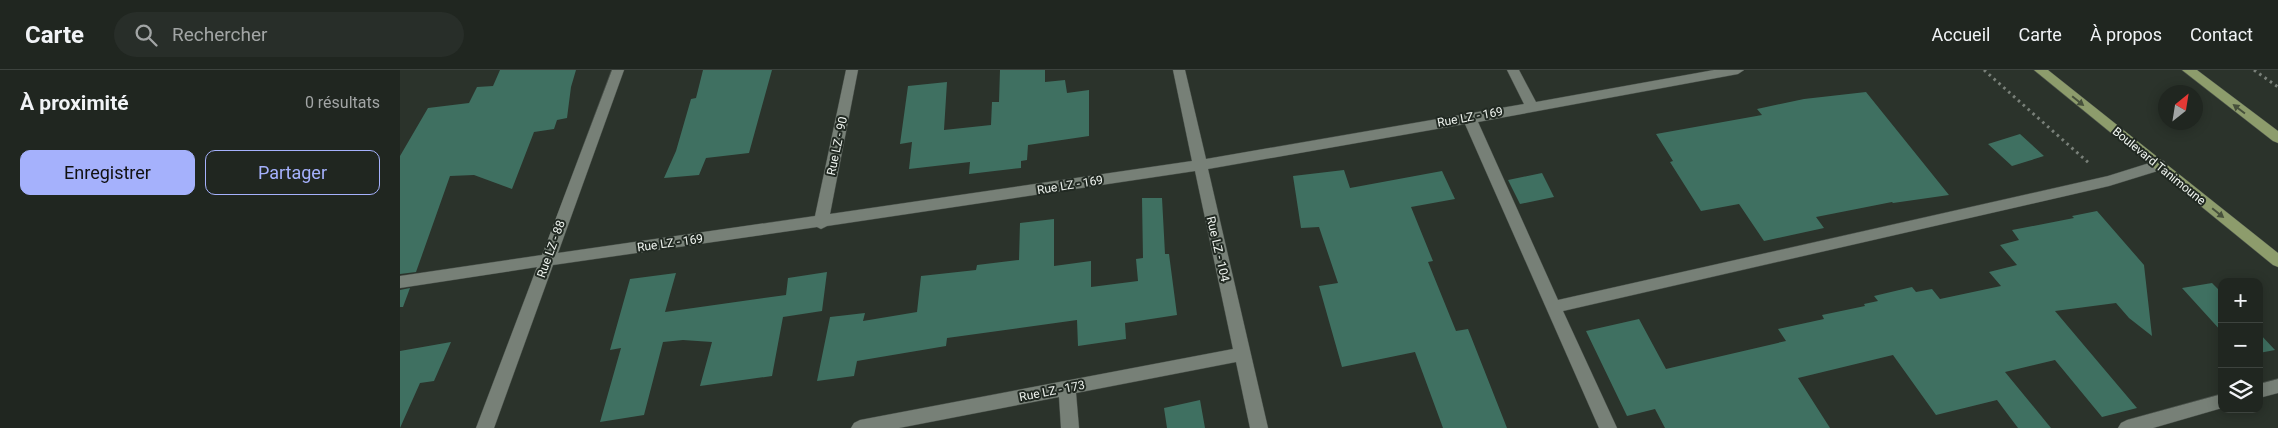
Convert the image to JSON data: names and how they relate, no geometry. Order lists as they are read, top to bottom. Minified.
{"streets":{"main road":["Boulevard Tanimoune"],"street":["Rue LZ - 169","Rue LZ - 90","Rue LZ - 88","Rue LZ - 104","Rue LZ - 173"]},"crossings":[["Rue LZ - 169","Rue LZ - 90"],["Rue LZ - 169","Rue LZ - 88"],["Rue LZ - 169","Rue LZ - 104"],["Rue LZ - 104","Rue LZ - 173"]],"north":"top right","page":{"header":"Carte","search":"Rechercher","nav":["Accueil","Carte","À propos","Contact"],"heading":["À proximité","0 résultats"],"buttons":["Enregistrer","Partager"],"map_buttons":["+","−"]}}
